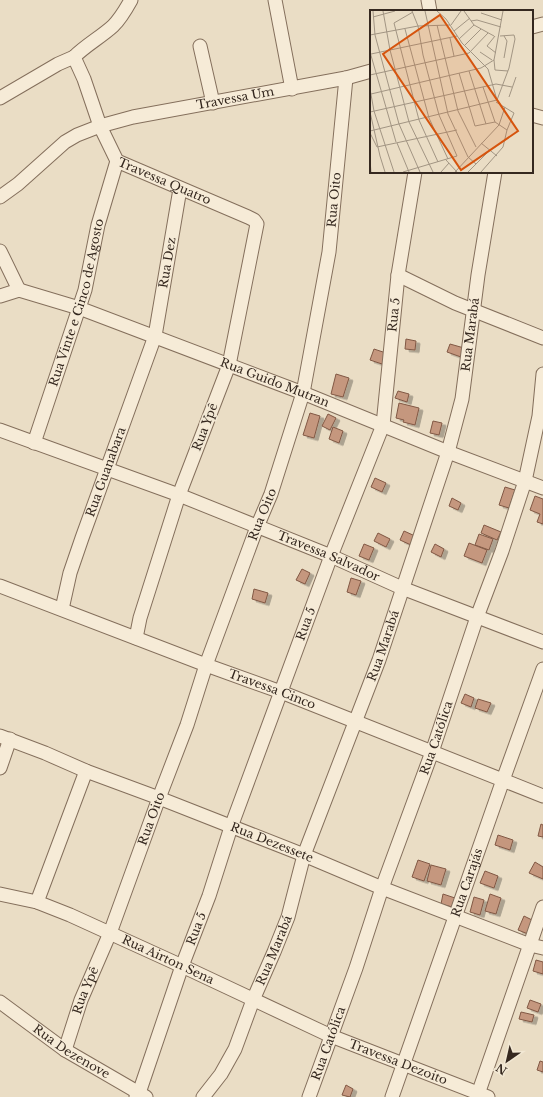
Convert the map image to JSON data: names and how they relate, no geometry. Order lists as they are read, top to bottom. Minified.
{"streets":{"street":["Travessa Um","Travessa Quatro","Rua Oito","Rua Dez","Rua Vinte e Cinco de Agosto","Rua 5","Rua Marabá","Rua Guido Mutran","Rua Ypê","Rua Guanabara","Travessa Salvador","Travessa Cinco","Rua Católica","Rua Dezessete","Rua Carajás","Rua Airton Sena","Rua Dezenove","Travessa Dezoito"]},"crossings":[["Travessa Um","Travessa Quatro"],["Travessa Um","Rua Oito"],["Travessa Quatro","Rua Dez"],["Travessa Quatro","Rua Vinte e Cinco de Agosto"],["Travessa Quatro","Rua Ypê"],["Rua Oito","Rua Guido Mutran"],["Rua Oito","Rua Ypê"],["Rua Oito","Travessa Salvador"],["Rua Oito","Travessa Cinco"],["Rua Oito","Rua Dezessete"],["Rua Oito","Rua Airton Sena"],["Rua Dez","Rua Guido Mutran"],["Rua Dez","Rua Guanabara"],["Rua Vinte e Cinco de Agosto","Rua Guido Mutran"],["Rua Vinte e Cinco de Agosto","Travessa Salvador"],["Rua 5","Rua Guido Mutran"],["Rua 5","Travessa Salvador"],["Rua 5","Travessa Cinco"],["Rua 5","Rua Dezessete"],["Rua 5","Rua Airton Sena"],["Rua 5","Rua Dezenove"],["Rua Marabá","Rua Guido Mutran"],["Rua Marabá","Travessa Salvador"],["Rua Marabá","Travessa Cinco"],["Rua Marabá","Rua Dezessete"],["Rua Marabá","Rua Airton Sena"],["Rua Guido Mutran","Rua Ypê"],["Rua Guido Mutran","Rua Guanabara"],["Rua Guido Mutran","Rua Católica"],["Rua Ypê","Travessa Salvador"],["Rua Ypê","Travessa Cinco"],["Rua Ypê","Rua Airton Sena"],["Rua Ypê","Rua Dezenove"],["Rua Guanabara","Travessa Salvador"],["Rua Guanabara","Travessa Cinco"],["Travessa Salvador","Rua Católica"],["Travessa Cinco","Rua Católica"],["Travessa Cinco","Rua Carajás"],["Rua Católica","Rua Dezessete"],["Rua Católica","Rua Airton Sena"],["Rua Católica","Travessa Dezoito"],["Rua Dezessete","Rua Carajás"],["Rua Carajás","Travessa Dezoito"],["Rua Airton Sena","Travessa Dezoito"]],"north":"bottom left"}
